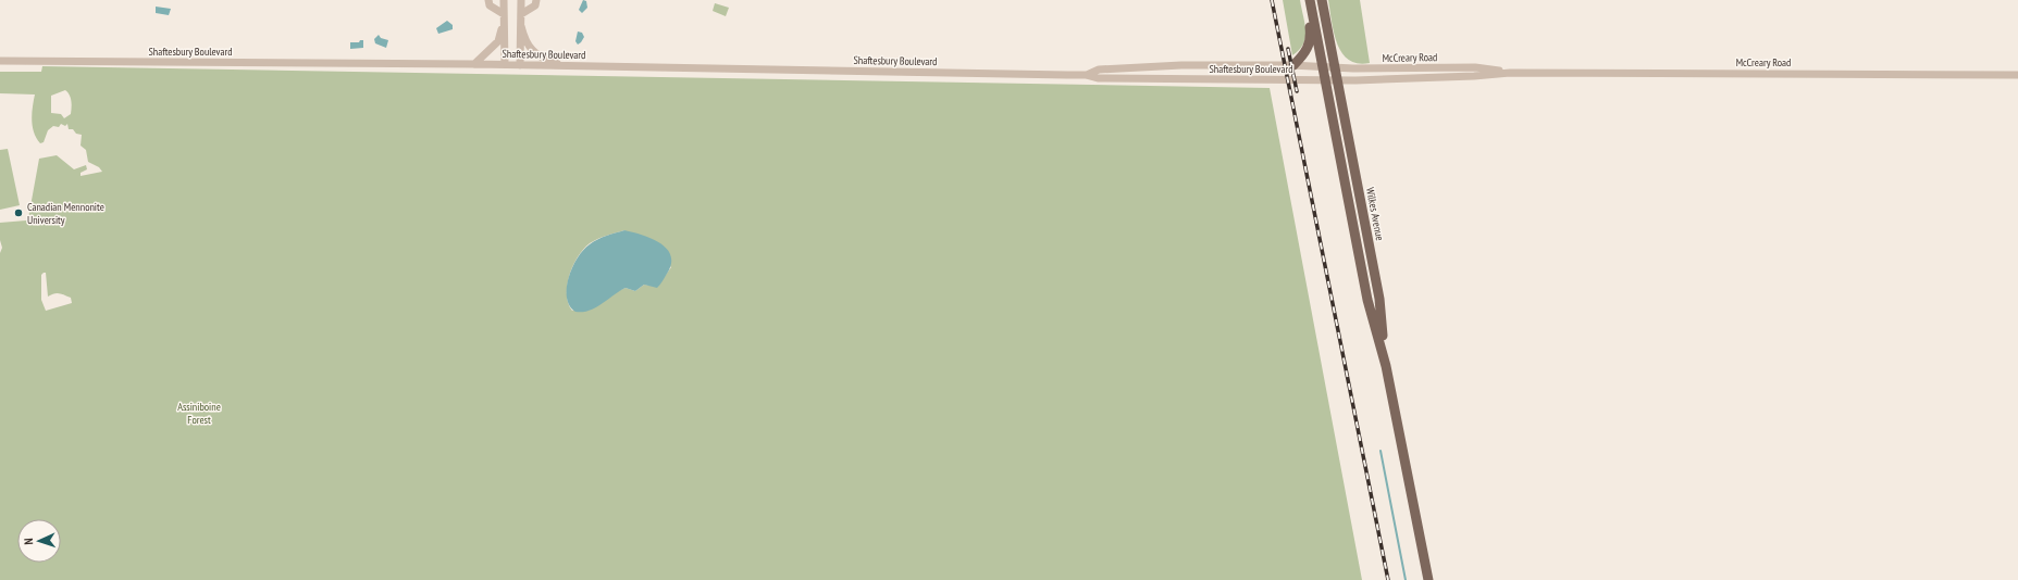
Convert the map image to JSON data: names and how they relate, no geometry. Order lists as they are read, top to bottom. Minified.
{"streets":{"main road":["Wilkes Avenue"],"street":["Shaftesbury Boulevard","McCreary Road"]},"crossings":[["Shaftesbury Boulevard","McCreary Road"],["Shaftesbury Boulevard","Wilkes Avenue"],["McCreary Road","Wilkes Avenue"]],"parks":["Assiniboine Forest"],"places":["Canadian Mennonite University"],"north":"left"}
